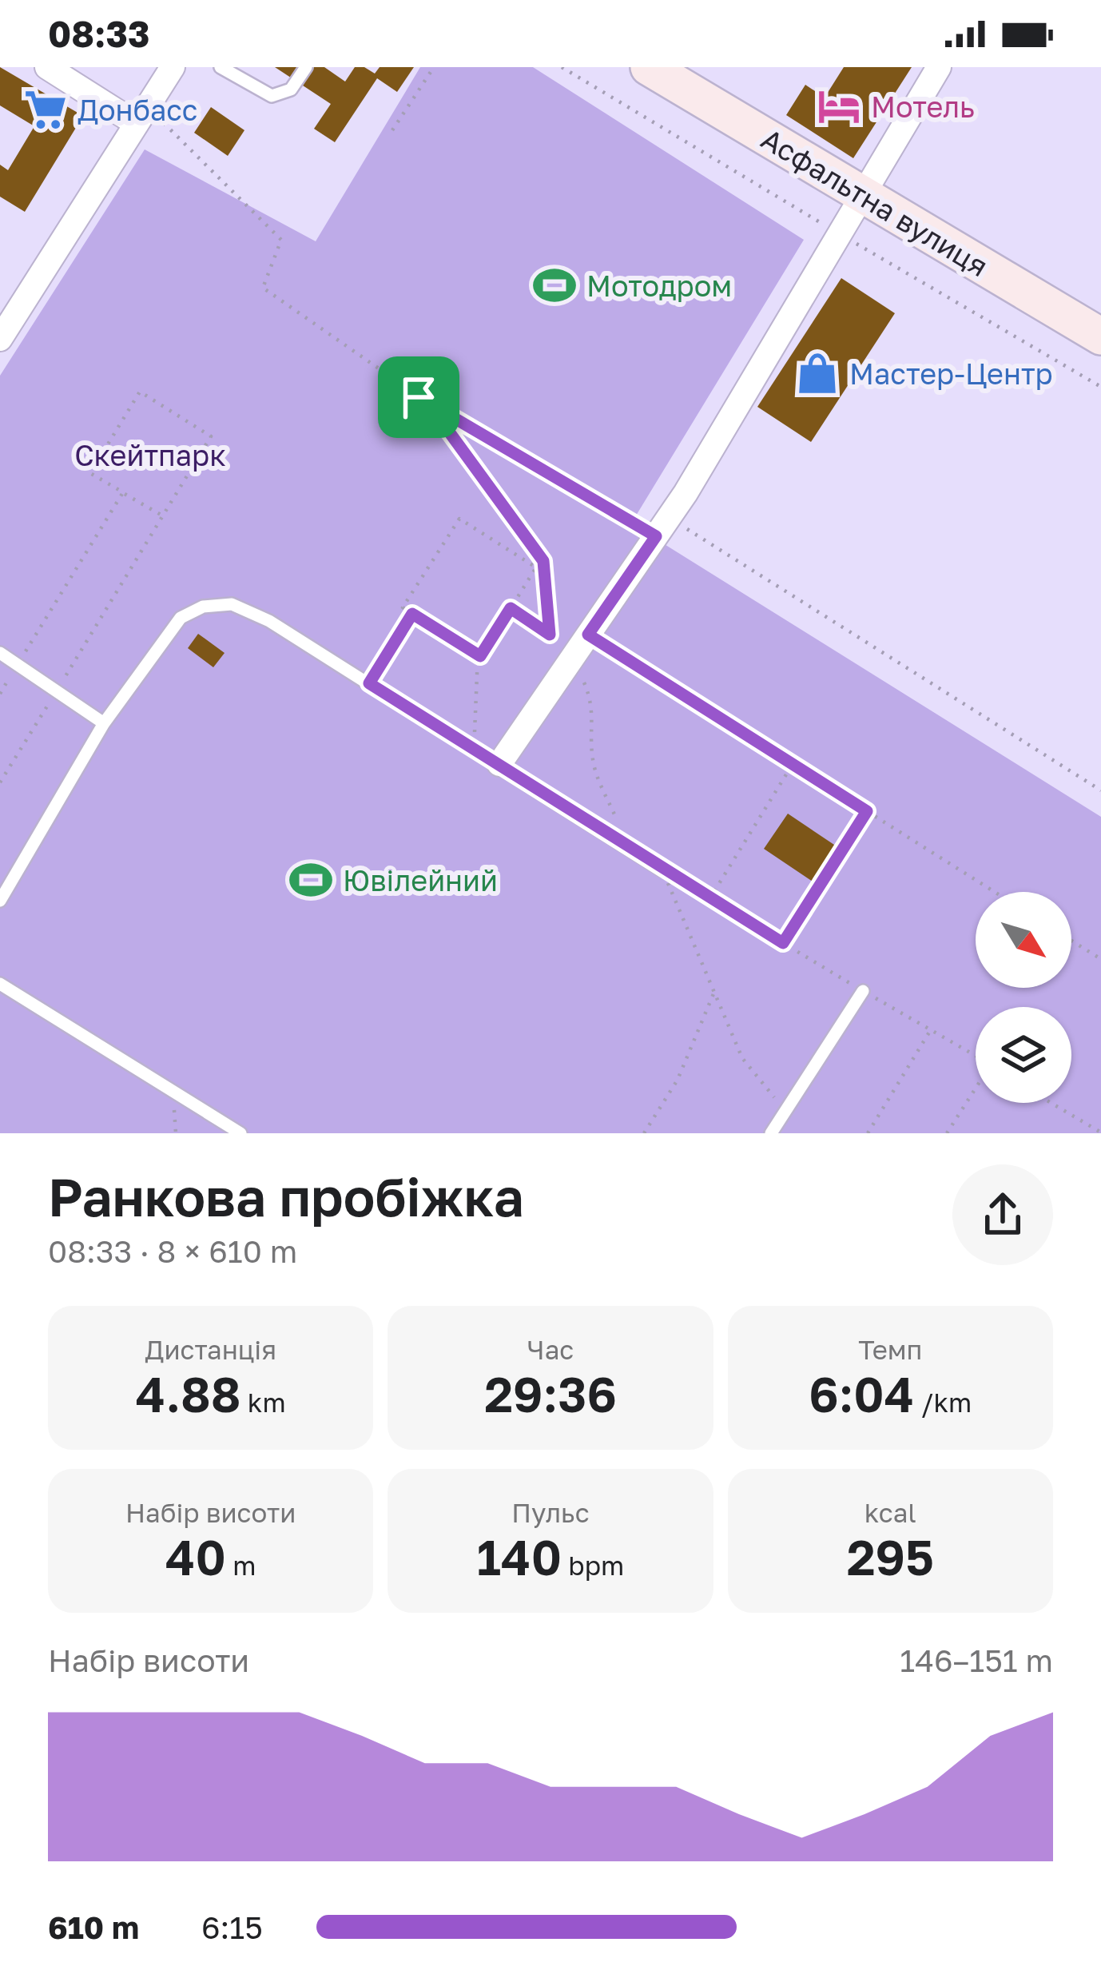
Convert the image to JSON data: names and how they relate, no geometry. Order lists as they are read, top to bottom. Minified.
{"streets":{"main road":["Асфальтна вулиця"]},"parks":["Скейтпарк"],"places":{"hotel":["Мотель"],"supermarket":["Донбасс"],"sports":["Мотодром","Ювілейний"],"shop":["Мастер-Центр"]},"north":"bottom right","page":{"status":"08:33","heading":["Ранкова пробіжка","08:33 · 8 × 610 m"],"stats":[["Дистанція","4.88 km"],["Час","29:36"],["Темп","6:04 /km"],["Набір висоти","40 m"],["Пульс","140 bpm"],["kcal","295"]],"chart":["Набір висоти","146–151 m"],"list":[{"name":"610 m","note":"6:15"}]}}
